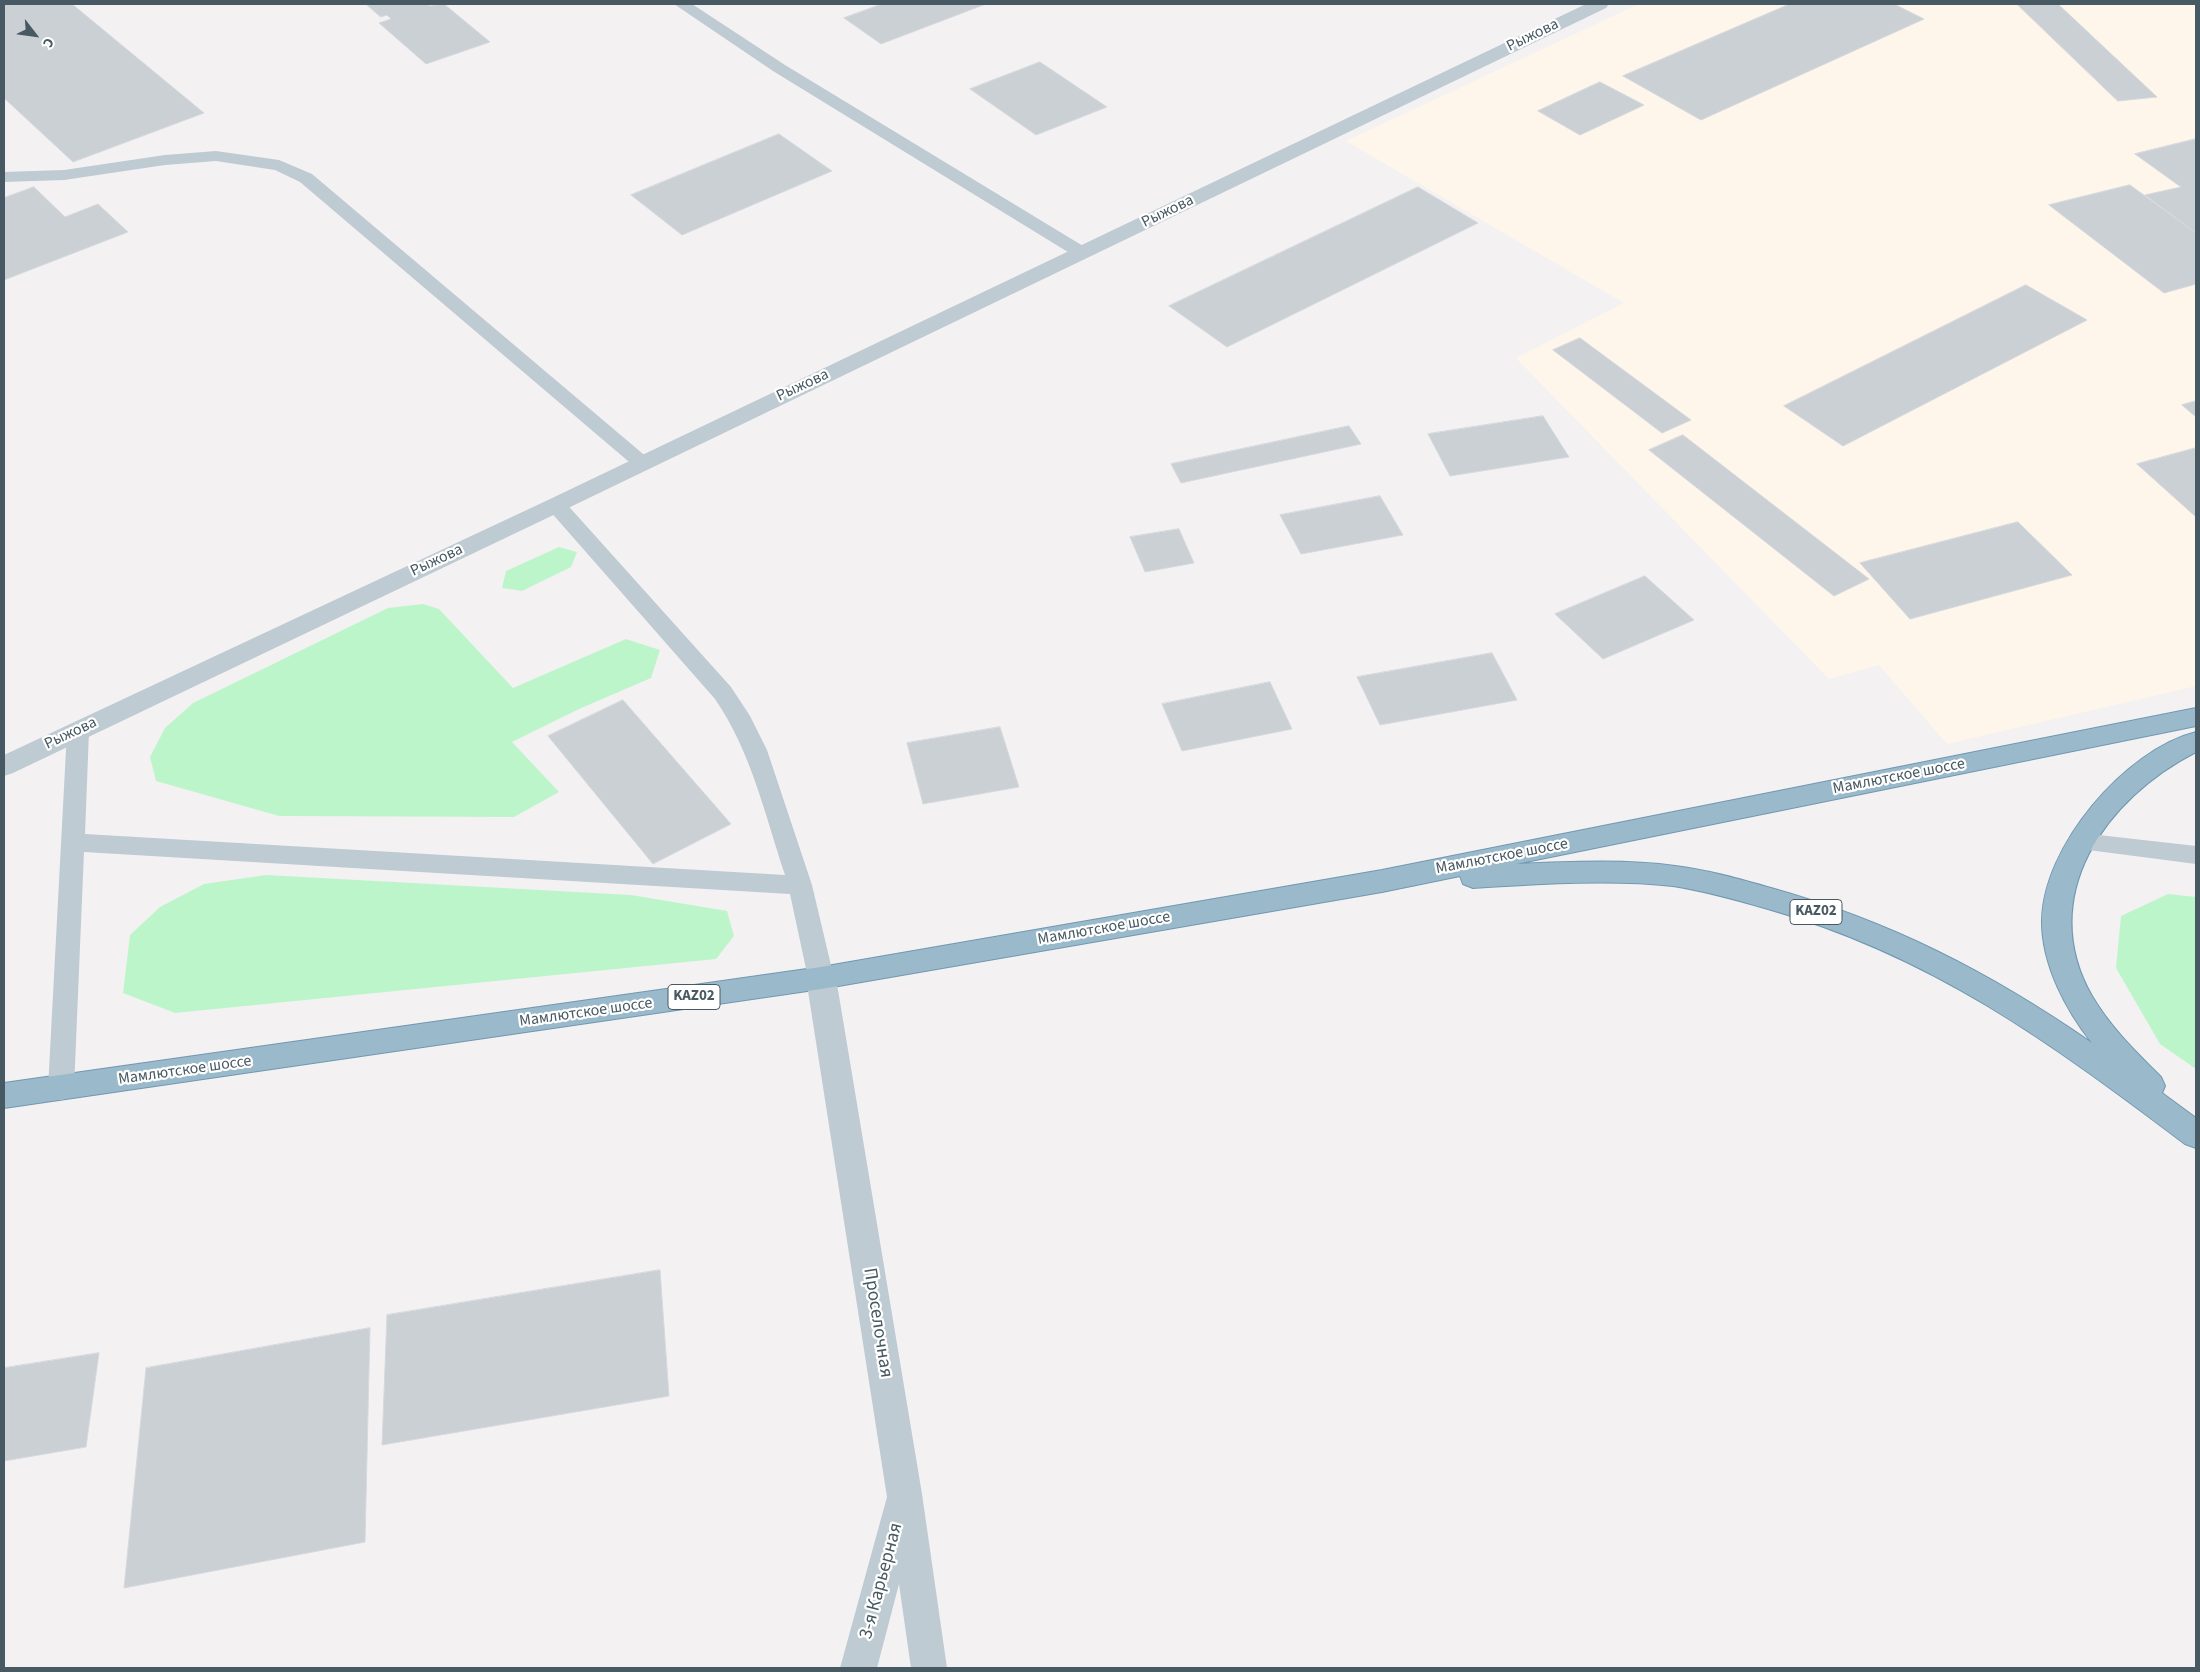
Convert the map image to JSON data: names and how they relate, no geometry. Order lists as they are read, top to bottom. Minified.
{"streets":{"highway":["Мамлютское шоссе","KAZ02"],"street":["Рыжова","Проселочная","3-я Карьерная"]},"crossings":[["Мамлютское шоссе","KAZ02"],["Мамлютское шоссе","Проселочная"],["Проселочная","3-я Карьерная"]],"north":"bottom right"}
